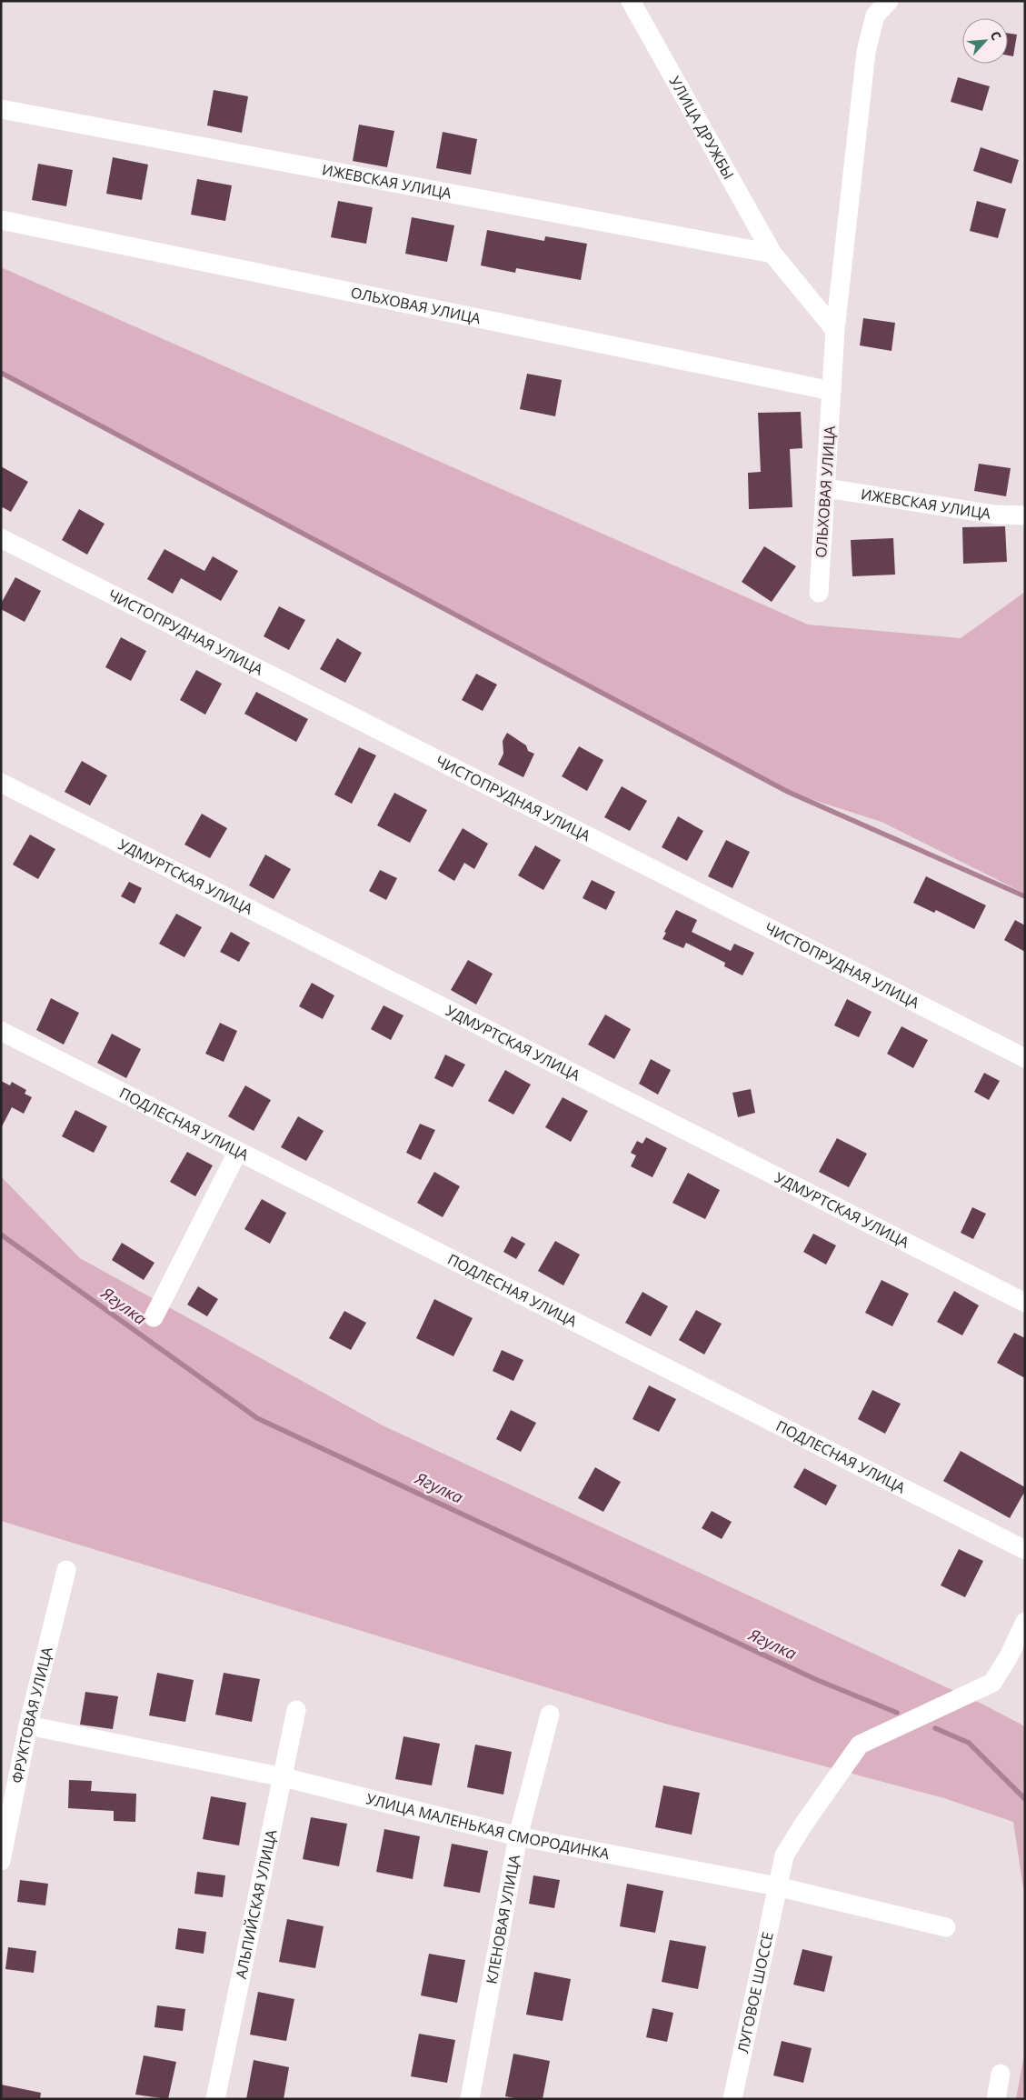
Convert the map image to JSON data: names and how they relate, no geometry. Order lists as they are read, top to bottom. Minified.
{"streets":{"street":["УЛИЦА ДРУЖБЫ","ИЖЕВСКАЯ УЛИЦА","ОЛЬХОВАЯ УЛИЦА","ЧИСТОПРУДНАЯ УЛИЦА","УДМУРТСКАЯ УЛИЦА","ПОДЛЕСНАЯ УЛИЦА","ФРУКТОВАЯ УЛИЦА","УЛИЦА МАЛЕНЬКАЯ СМОРОДИНКА","АЛЬПИЙСКАЯ УЛИЦА","КЛЕНОВАЯ УЛИЦА","ЛУГОВОЕ ШОССЕ"]},"crossings":[["УЛИЦА ДРУЖБЫ","ИЖЕВСКАЯ УЛИЦА"],["ИЖЕВСКАЯ УЛИЦА","ОЛЬХОВАЯ УЛИЦА"],["ФРУКТОВАЯ УЛИЦА","УЛИЦА МАЛЕНЬКАЯ СМОРОДИНКА"],["УЛИЦА МАЛЕНЬКАЯ СМОРОДИНКА","АЛЬПИЙСКАЯ УЛИЦА"],["УЛИЦА МАЛЕНЬКАЯ СМОРОДИНКА","КЛЕНОВАЯ УЛИЦА"],["УЛИЦА МАЛЕНЬКАЯ СМОРОДИНКА","ЛУГОВОЕ ШОССЕ"]],"water":["Ягулка"],"north":"top right"}
